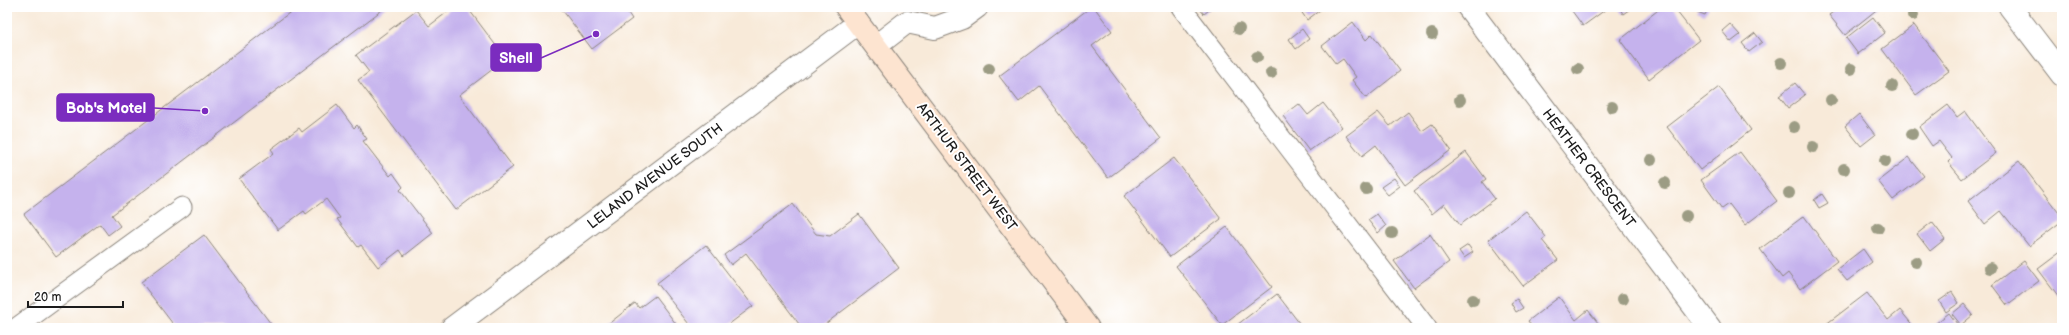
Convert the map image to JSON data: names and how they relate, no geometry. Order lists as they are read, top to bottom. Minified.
{"streets":{"main road":["ARTHUR STREET WEST"],"street":["HEATHER CRESCENT","LELAND AVENUE SOUTH"]},"crossings":[["ARTHUR STREET WEST","LELAND AVENUE SOUTH"]],"places":["Shell","Bob's Motel"],"scale_bar":"20 m"}
